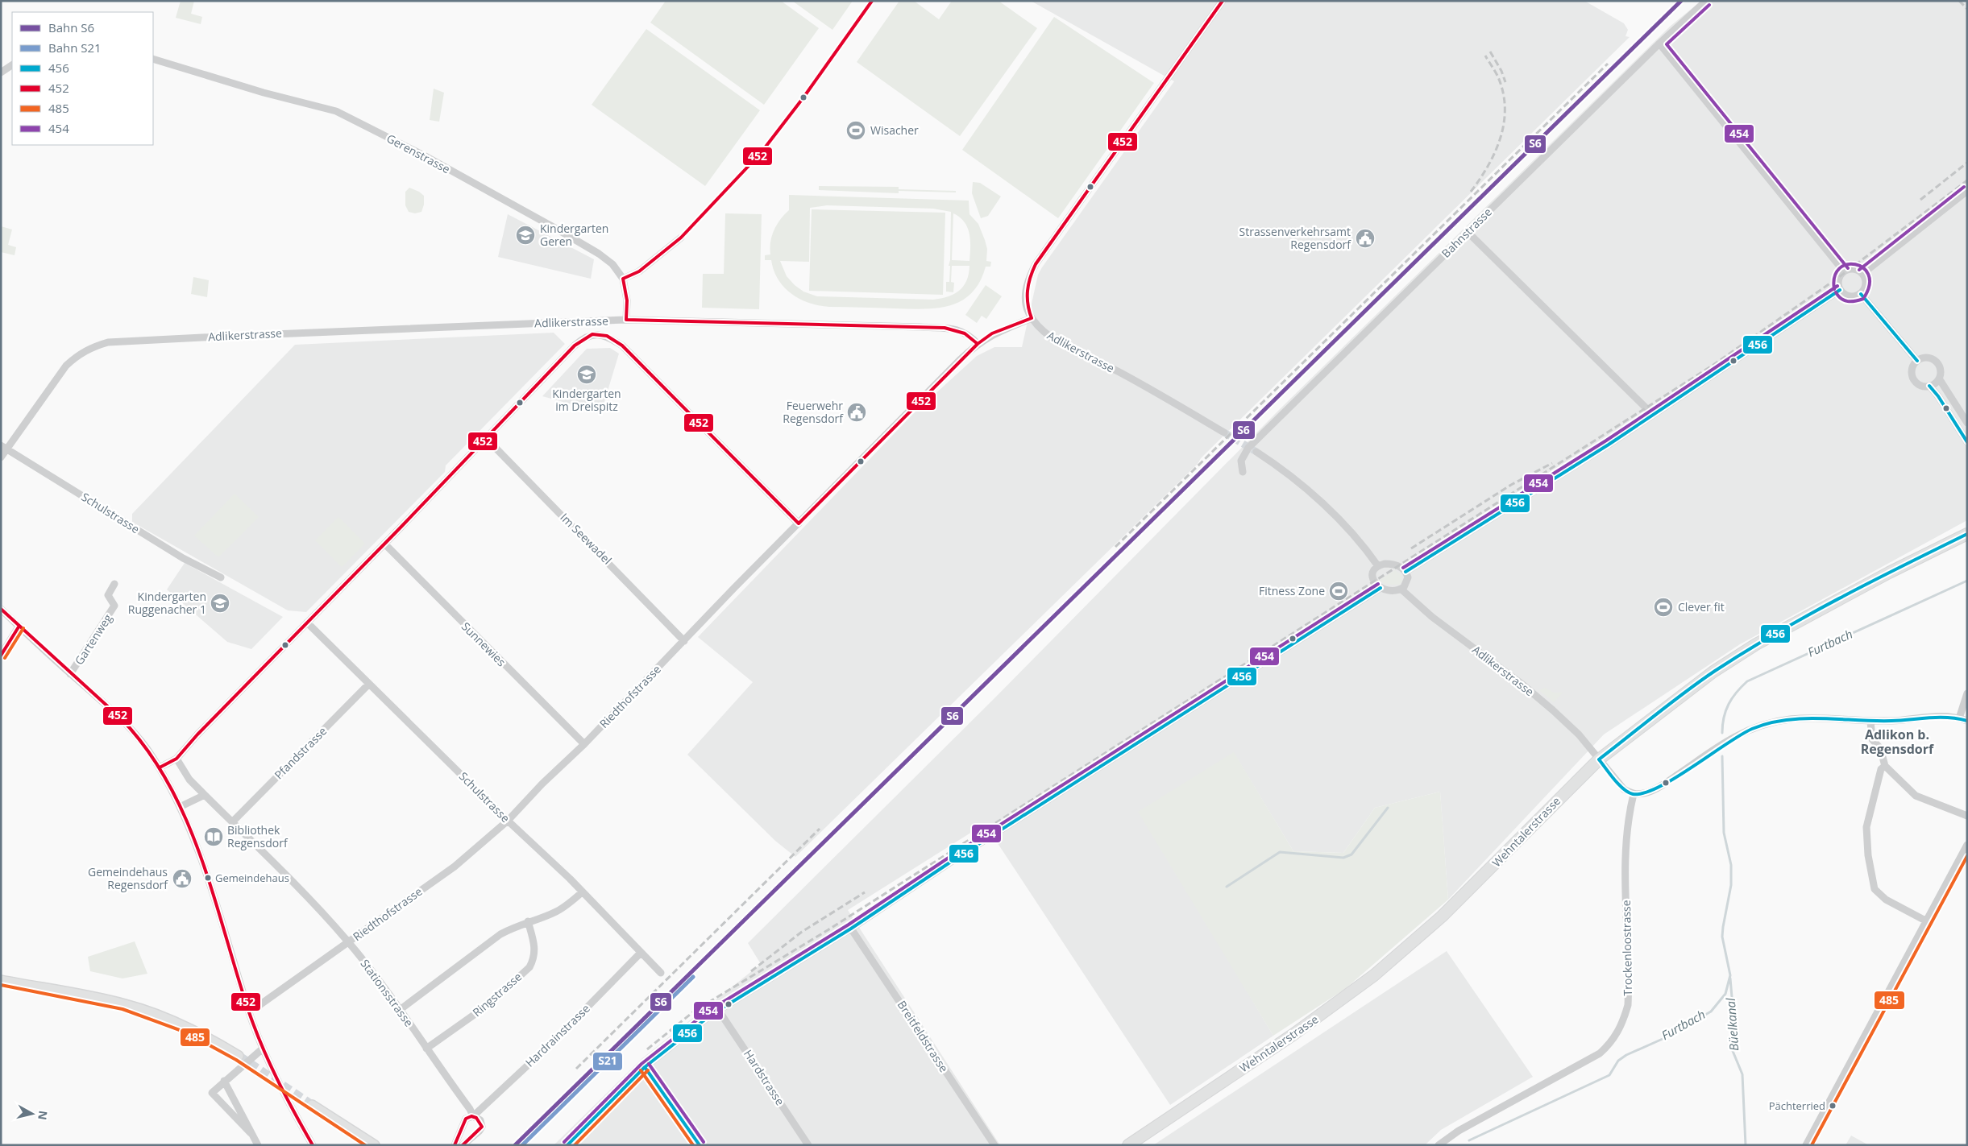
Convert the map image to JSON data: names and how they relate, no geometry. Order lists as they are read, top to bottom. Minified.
{"streets":{"main road":["Wehntalerstrasse"],"street":["Gerenstrasse","Bahnstrasse","Adlikerstrasse","Schulstrasse","Im Seewadel","Gartenweg","Sunnewies","Riedthofstrasse","Pfandstrasse","Trockenloostrasse","Stationsstrasse","Ringstrasse","Hardrainstrasse","Breitfeldstrasse","Hardstrasse"]},"crossings":[["Adlikerstrasse","Schulstrasse"],["Adlikerstrasse","Riedthofstrasse"],["Adlikerstrasse","Wehntalerstrasse"],["Schulstrasse","Riedthofstrasse"],["Schulstrasse","Pfandstrasse"],["Schulstrasse","Hardrainstrasse"],["Im Seewadel","Riedthofstrasse"],["Sunnewies","Riedthofstrasse"],["Riedthofstrasse","Stationsstrasse"],["Pfandstrasse","Stationsstrasse"],["Stationsstrasse","Ringstrasse"],["Stationsstrasse","Hardrainstrasse"]],"districts":["Adlikon b. Regensdorf"],"water":["Furtbach","Büelkanal"],"places":{"sports":["Wisacher","Fitness Zone","Clever fit"],"school or university":["Kindergarten Geren","Kindergarten im Dreispitz","Kindergarten Ruggenacher 1"],"public building":["Strassenverkehrsamt Regensdorf","Feuerwehr Regensdorf","Gemeindehaus Regensdorf"],"library":["Bibliothek Regensdorf"],"other":["Gemeindehaus","Pächterried"]},"lines":["rail line S6","transit line 452","transit line 454","transit line 456","transit line 485","rail line S21"],"legend":["Bahn S6","Bahn S21","456","452","485","454"],"north":"right"}
